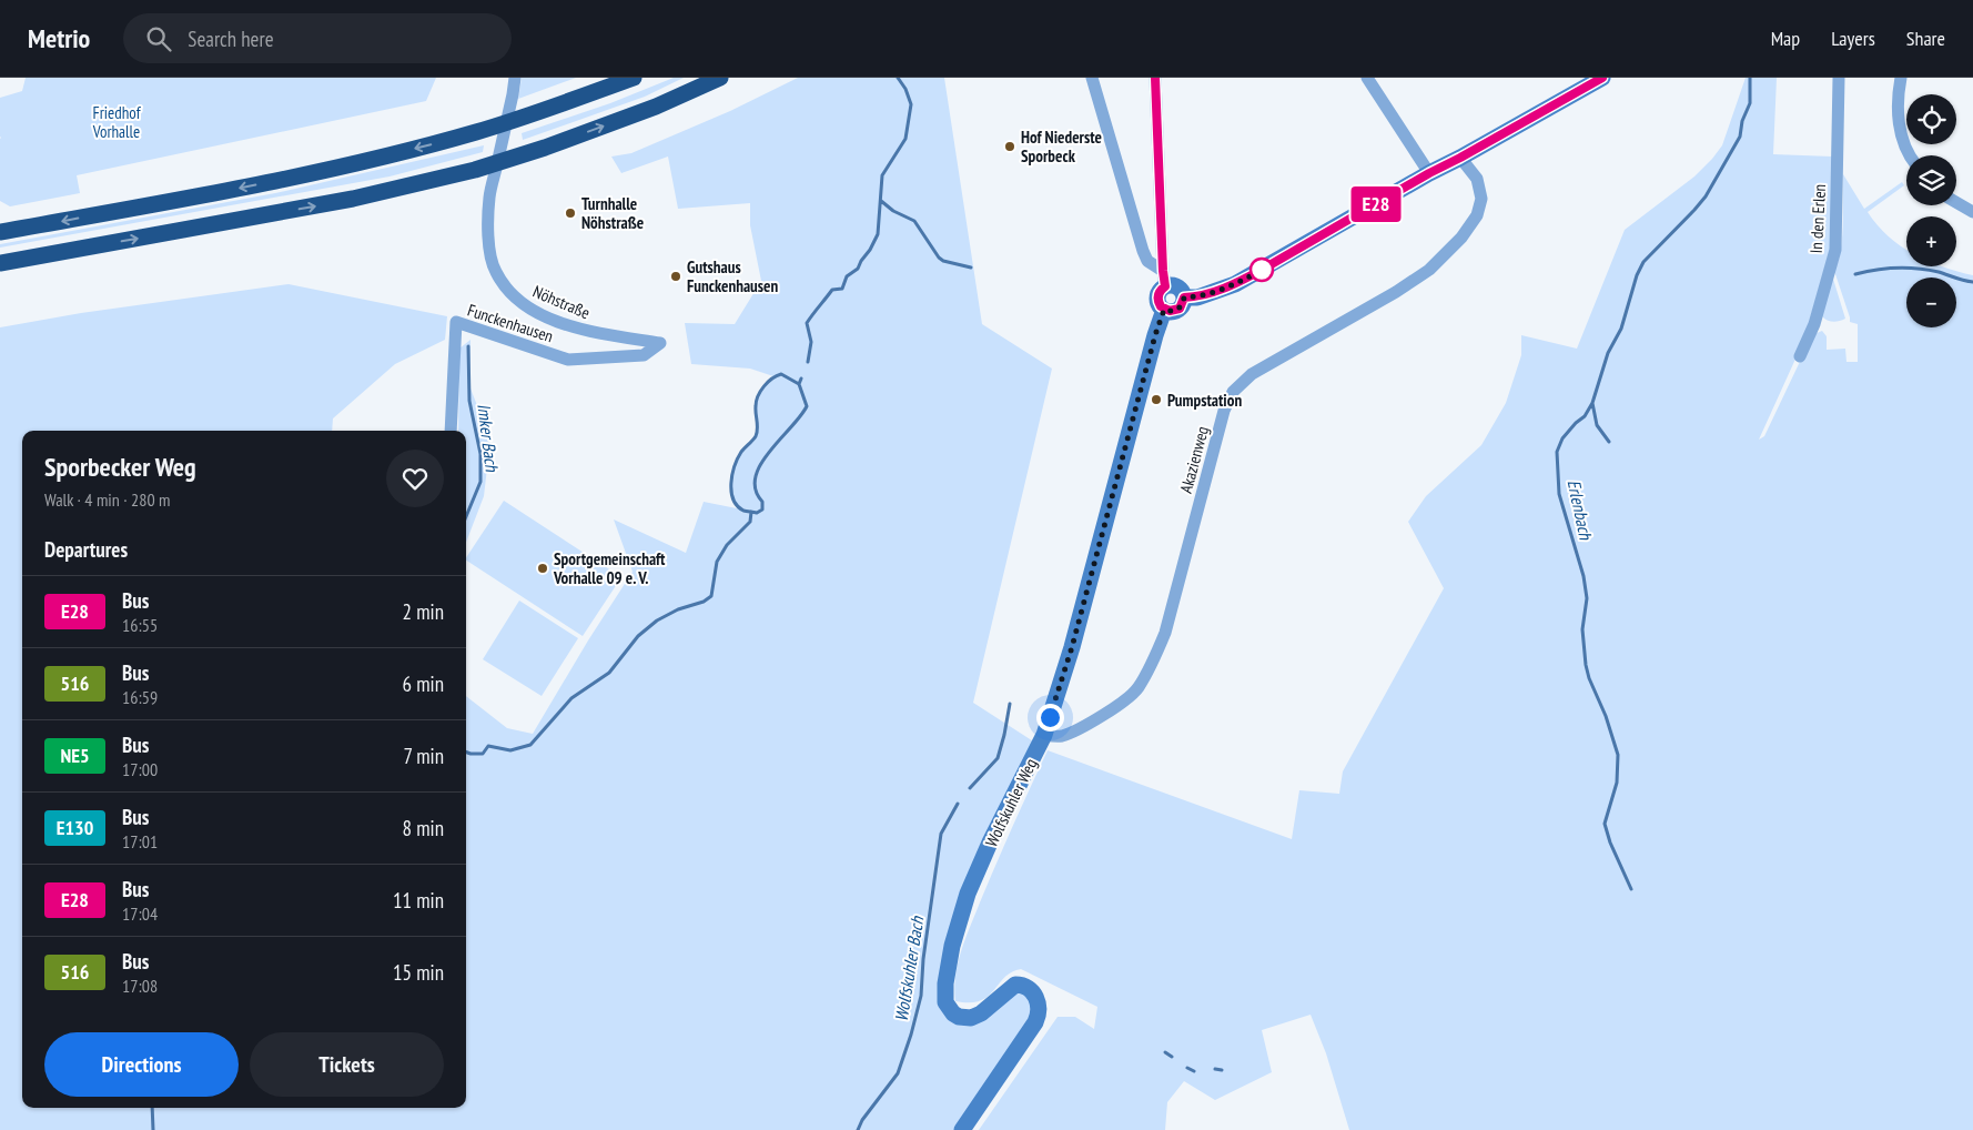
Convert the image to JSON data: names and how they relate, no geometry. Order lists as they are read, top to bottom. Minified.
{"streets":{"street":["In den Erlen","Nöhstraße","Funckenhausen","Akazienweg","Wolfskuhler Weg"]},"crossings":[["Nöhstraße","Funckenhausen"],["Akazienweg","Wolfskuhler Weg"]],"water":["Imker Bach","Erlenbach","Wolfskuhler Bach"],"parks":["Friedhof Vorhalle"],"places":["Hof Niederste Sporbeck","Turnhalle Nöhstraße","Gutshaus Funckenhausen","Pumpstation","Sportgemeinschaft Vorhalle 09 e. V."],"lines":["bus line E28"],"page":{"header":"Metrio","search":"Search here","nav":["Map","Layers","Share"],"on_map":"E28","map_buttons":["+","−"],"heading":[["Sporbecker Weg","Walk · 4 min · 280 m"],"Departures"],"list":[{"mark":"E28","name":"Bus","note":"16:55","value":"2 min"},{"mark":"516","name":"Bus","note":"16:59","value":"6 min"},{"mark":"NE5","name":"Bus","note":"17:00","value":"7 min"},{"mark":"E130","name":"Bus","note":"17:01","value":"8 min"},{"mark":"E28","name":"Bus","note":"17:04","value":"11 min"},{"mark":"516","name":"Bus","note":"17:08","value":"15 min"}],"buttons":["Directions","Tickets"]}}
